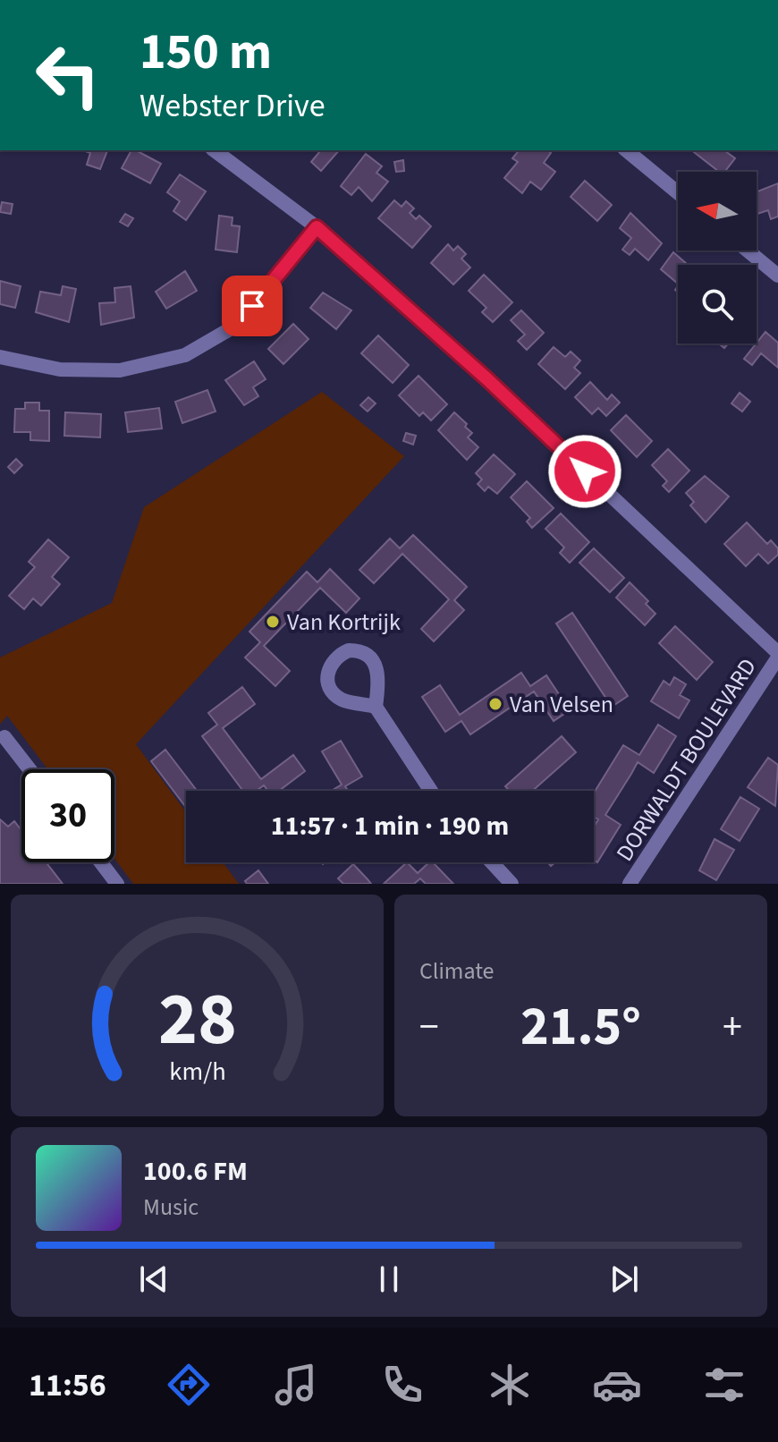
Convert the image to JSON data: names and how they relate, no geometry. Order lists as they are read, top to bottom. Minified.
{"streets":{"street":["DORWALDT BOULEVARD"]},"places":["Van Kortrijk","Van Velsen"],"north":"left","page":{"turn":["150 m","Webster Drive"],"limit":"30","trip":"11:57 · 1 min · 190 m","tile":"Climate","heat":["−","21.5°","+"],"song":["100.6 FM","Music"],"tabs":"11:56","gauge":["28","km/h"]}}
